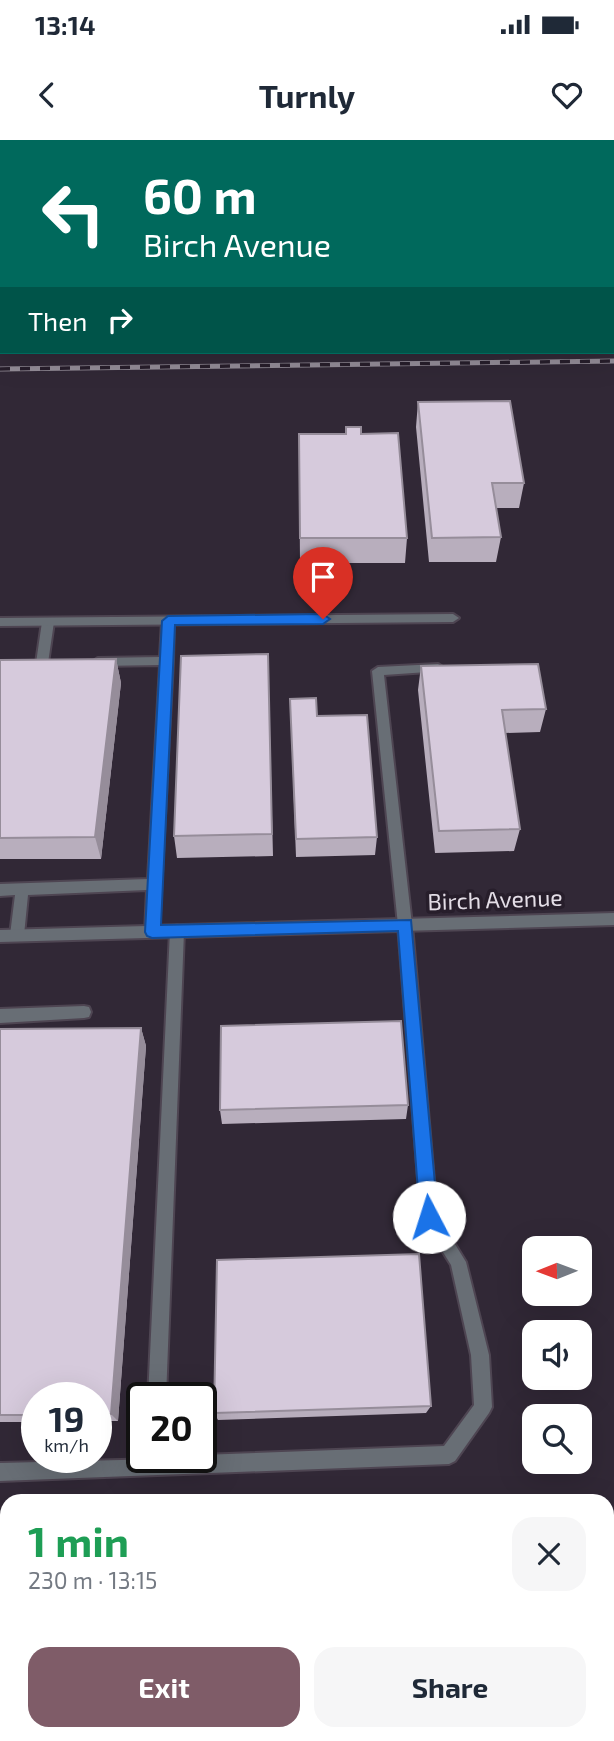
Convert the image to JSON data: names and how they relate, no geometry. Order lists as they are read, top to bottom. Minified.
{"streets":{"street":["Birch Avenue"]},"north":"left","page":{"status":"13:14","header":"Turnly","turn":["60 m","Birch Avenue"],"then":"Then","speed":"19 km/h","limit":"20","heading":["1 min","230 m · 13:15"],"buttons":["Exit","Share"]}}
